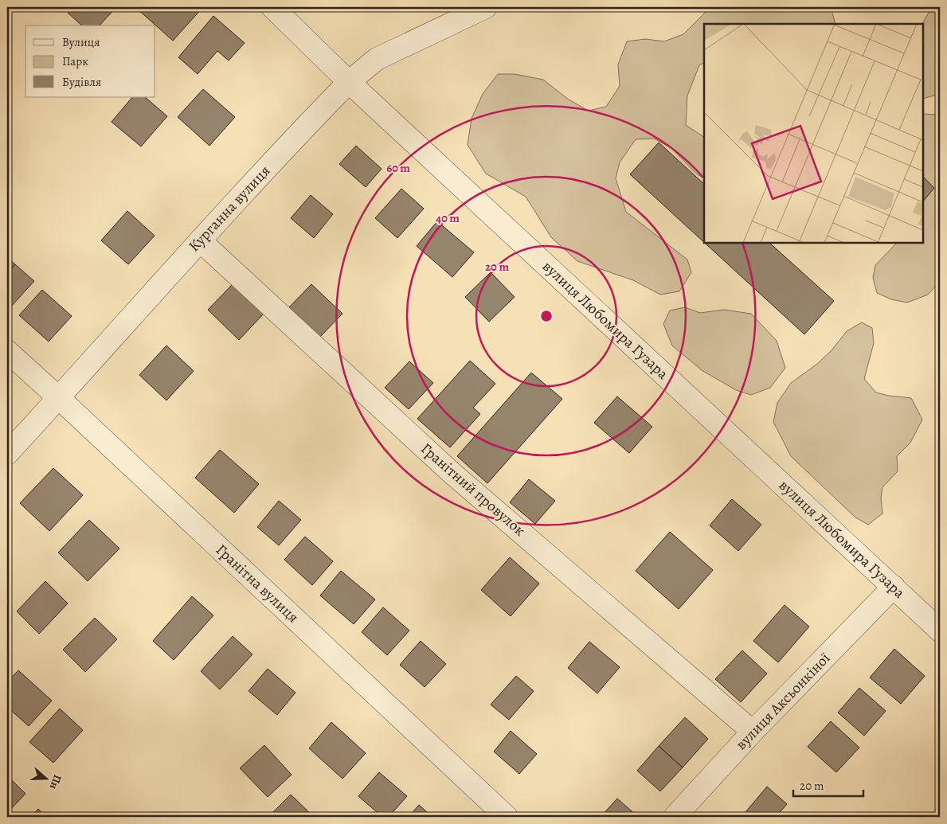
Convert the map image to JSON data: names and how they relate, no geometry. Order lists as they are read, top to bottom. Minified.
{"streets":{"street":["Курганна вулиця","вулиця Любомира Гузара","Гранітний провулок","Гранітна вулиця","вулиця Аксьонкіної"]},"crossings":[["Курганна вулиця","вулиця Любомира Гузара"],["Курганна вулиця","Гранітний провулок"],["Курганна вулиця","Гранітна вулиця"],["вулиця Любомира Гузара","вулиця Аксьонкіної"],["Гранітний провулок","вулиця Аксьонкіної"]],"legend":["Вулиця","Парк","Будівля"],"scale_bar":"20 m","north":"right","rings":["60 m","40 m","20 m"]}
